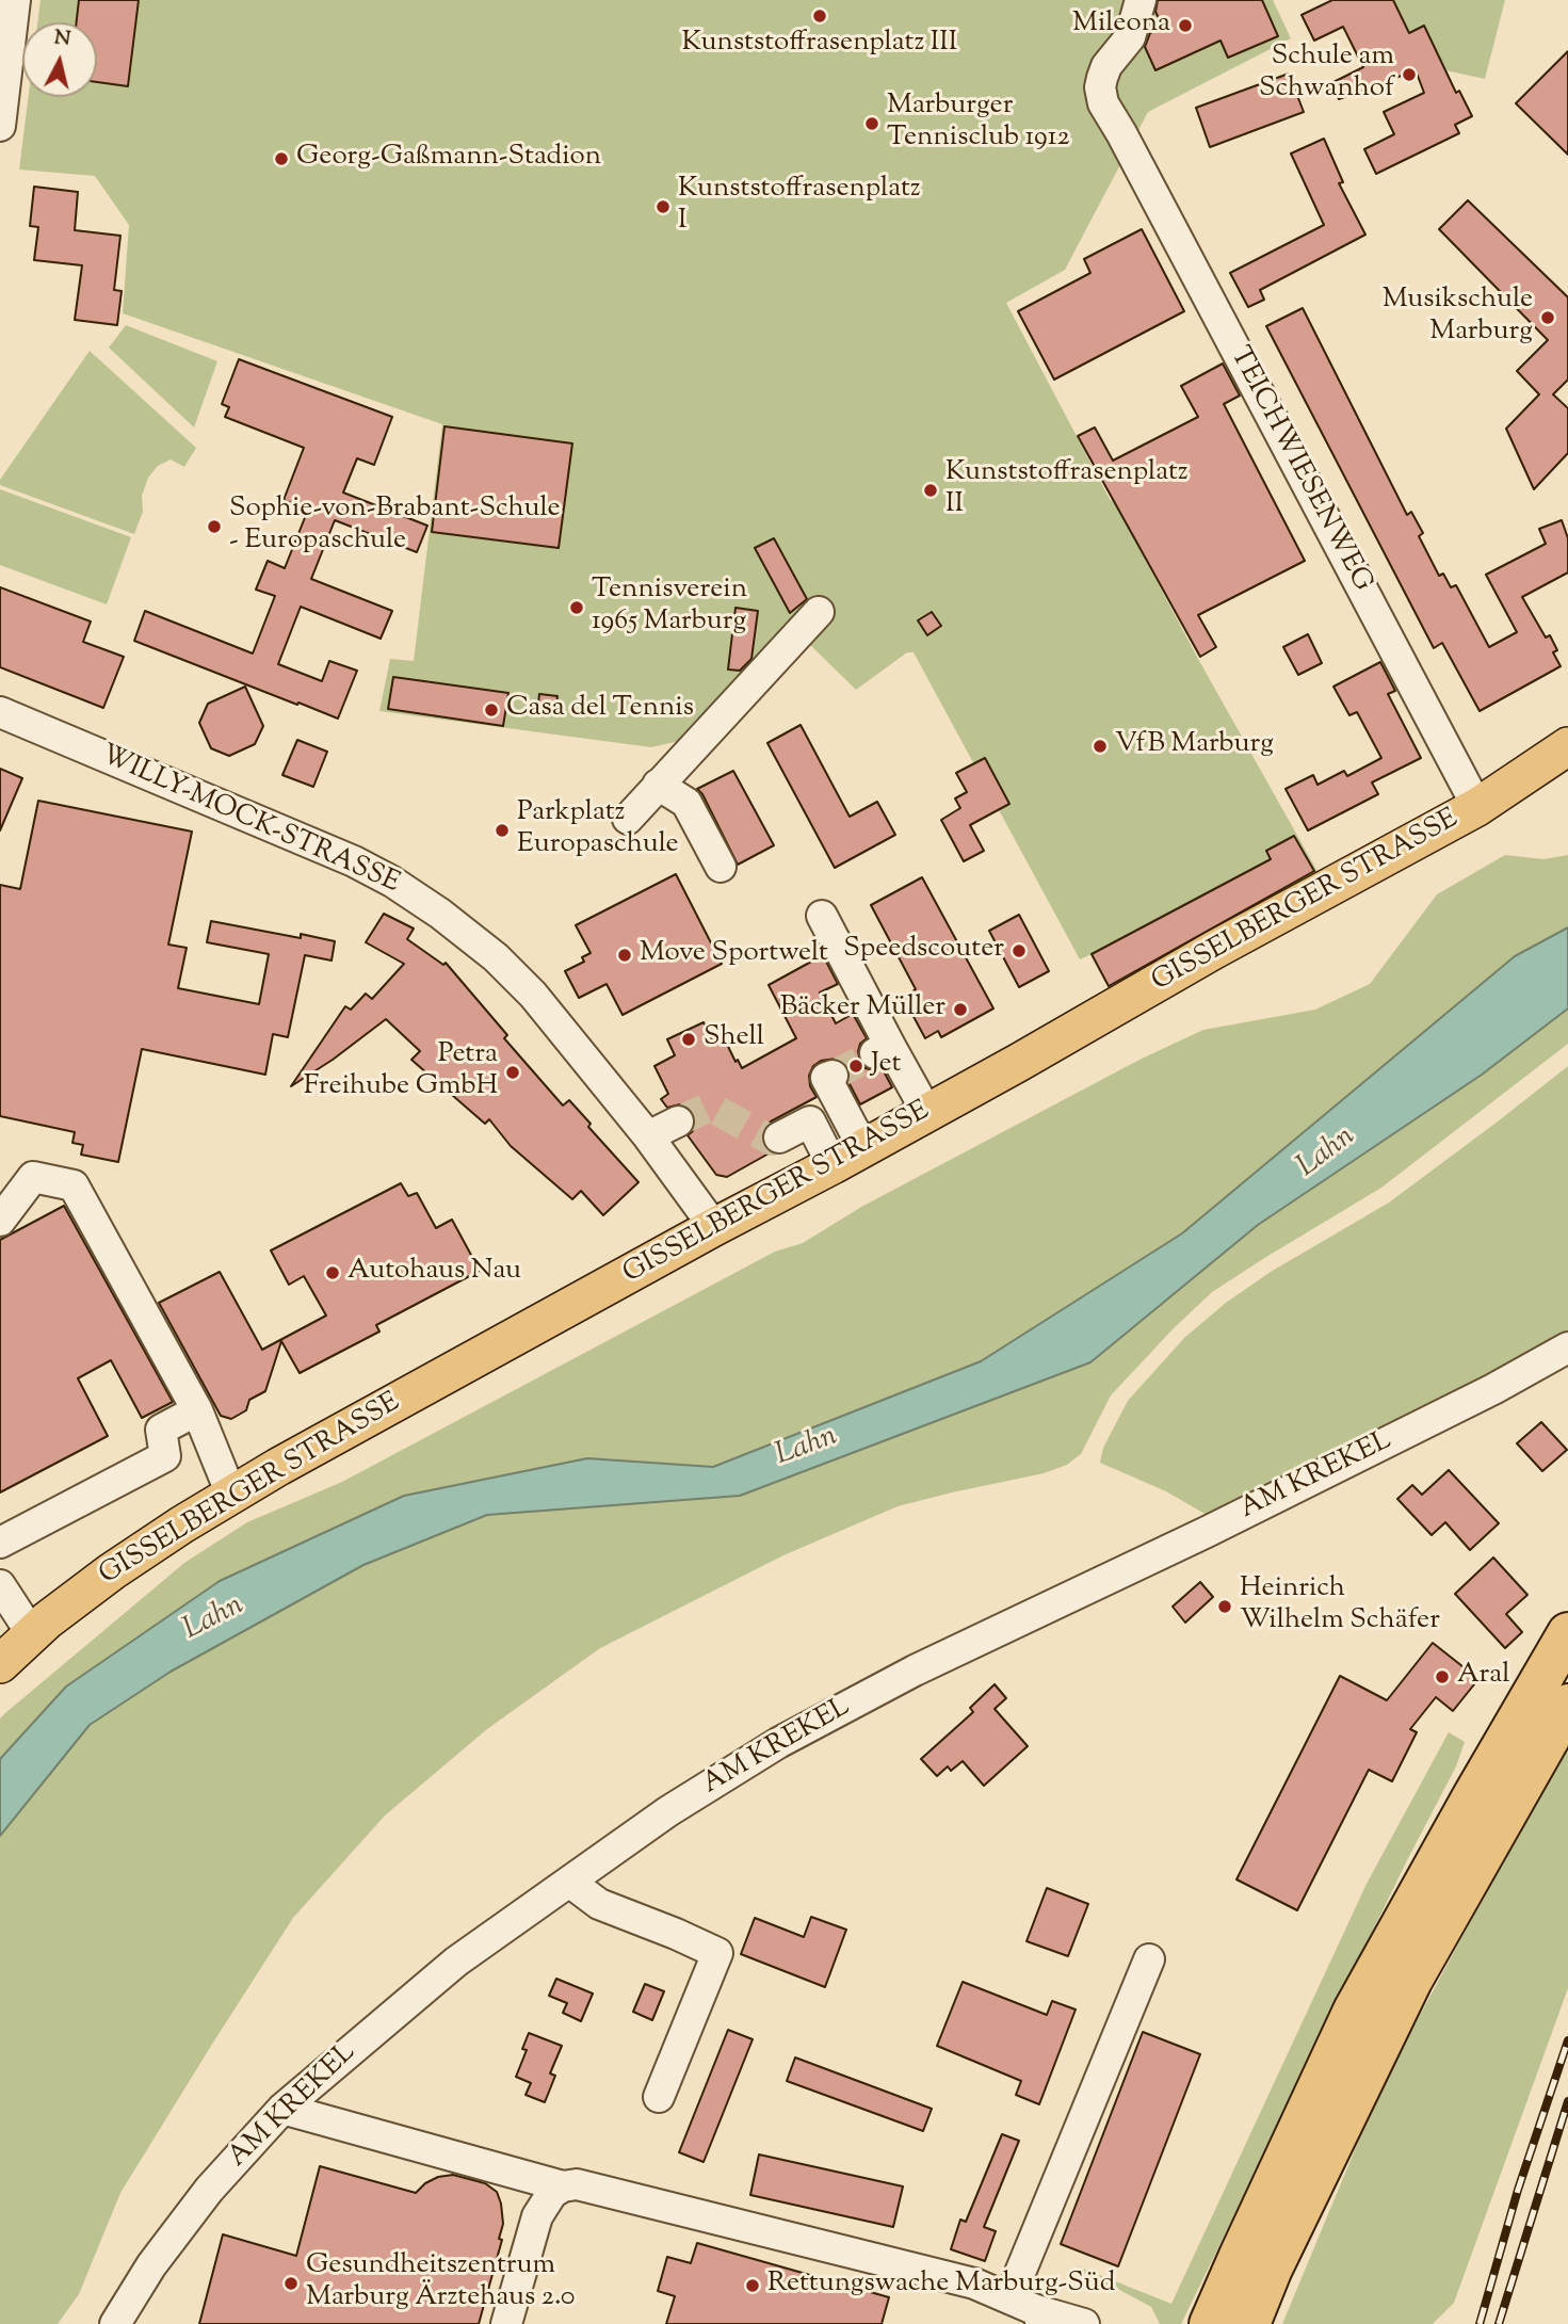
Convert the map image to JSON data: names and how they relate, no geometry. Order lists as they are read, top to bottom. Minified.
{"streets":{"main road":["GISSELBERGER STRASSE"],"street":["TEICHWIESENWEG","WILLY-MOCK-STRASSE","AM KREKEL"]},"crossings":[["TEICHWIESENWEG","GISSELBERGER STRASSE"],["WILLY-MOCK-STRASSE","GISSELBERGER STRASSE"]],"water":["Lahn"],"places":["Kunststoffrasenplatz III","Mileona","Schule am Schwanhof","Marburger Tennisclub 1912","Georg-Gaßmann-Stadion","Kunststoffrasenplatz I","Musikschule Marburg","Kunststoffrasenplatz II","Sophie-von-Brabant-Schule - Europaschule","Tennisverein 1965 Marburg","Casa del Tennis","VfB Marburg","Parkplatz Europaschule","Speedscouter","Move Sportwelt","Bäcker Müller","Shell","Jet","Petra Freihube GmbH","Autohaus Nau","Heinrich Wilhelm Schäfer","Aral","Gesundheitszentrum Marburg Ärztehaus 2.0","Rettungswache Marburg-Süd"],"north":"top"}
